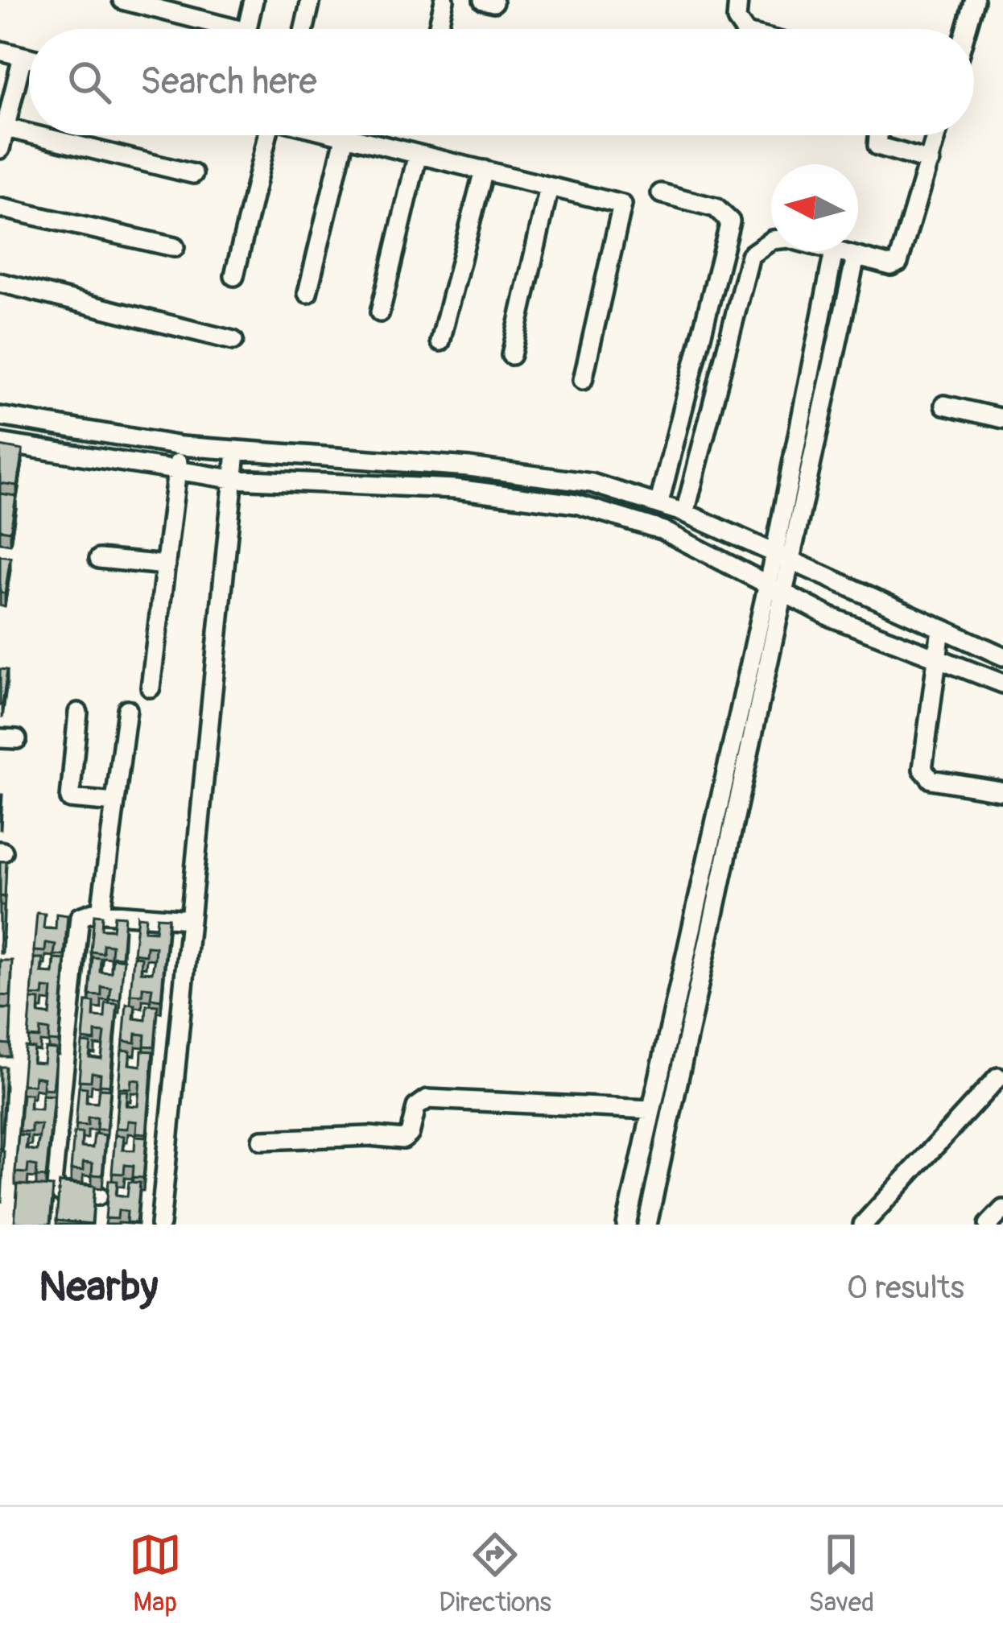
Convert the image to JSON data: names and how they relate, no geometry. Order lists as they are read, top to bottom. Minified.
{"north":"left","page":{"search":"Search here","heading":["Nearby","0 results"],"nav":["Map","Directions","Saved"]}}
